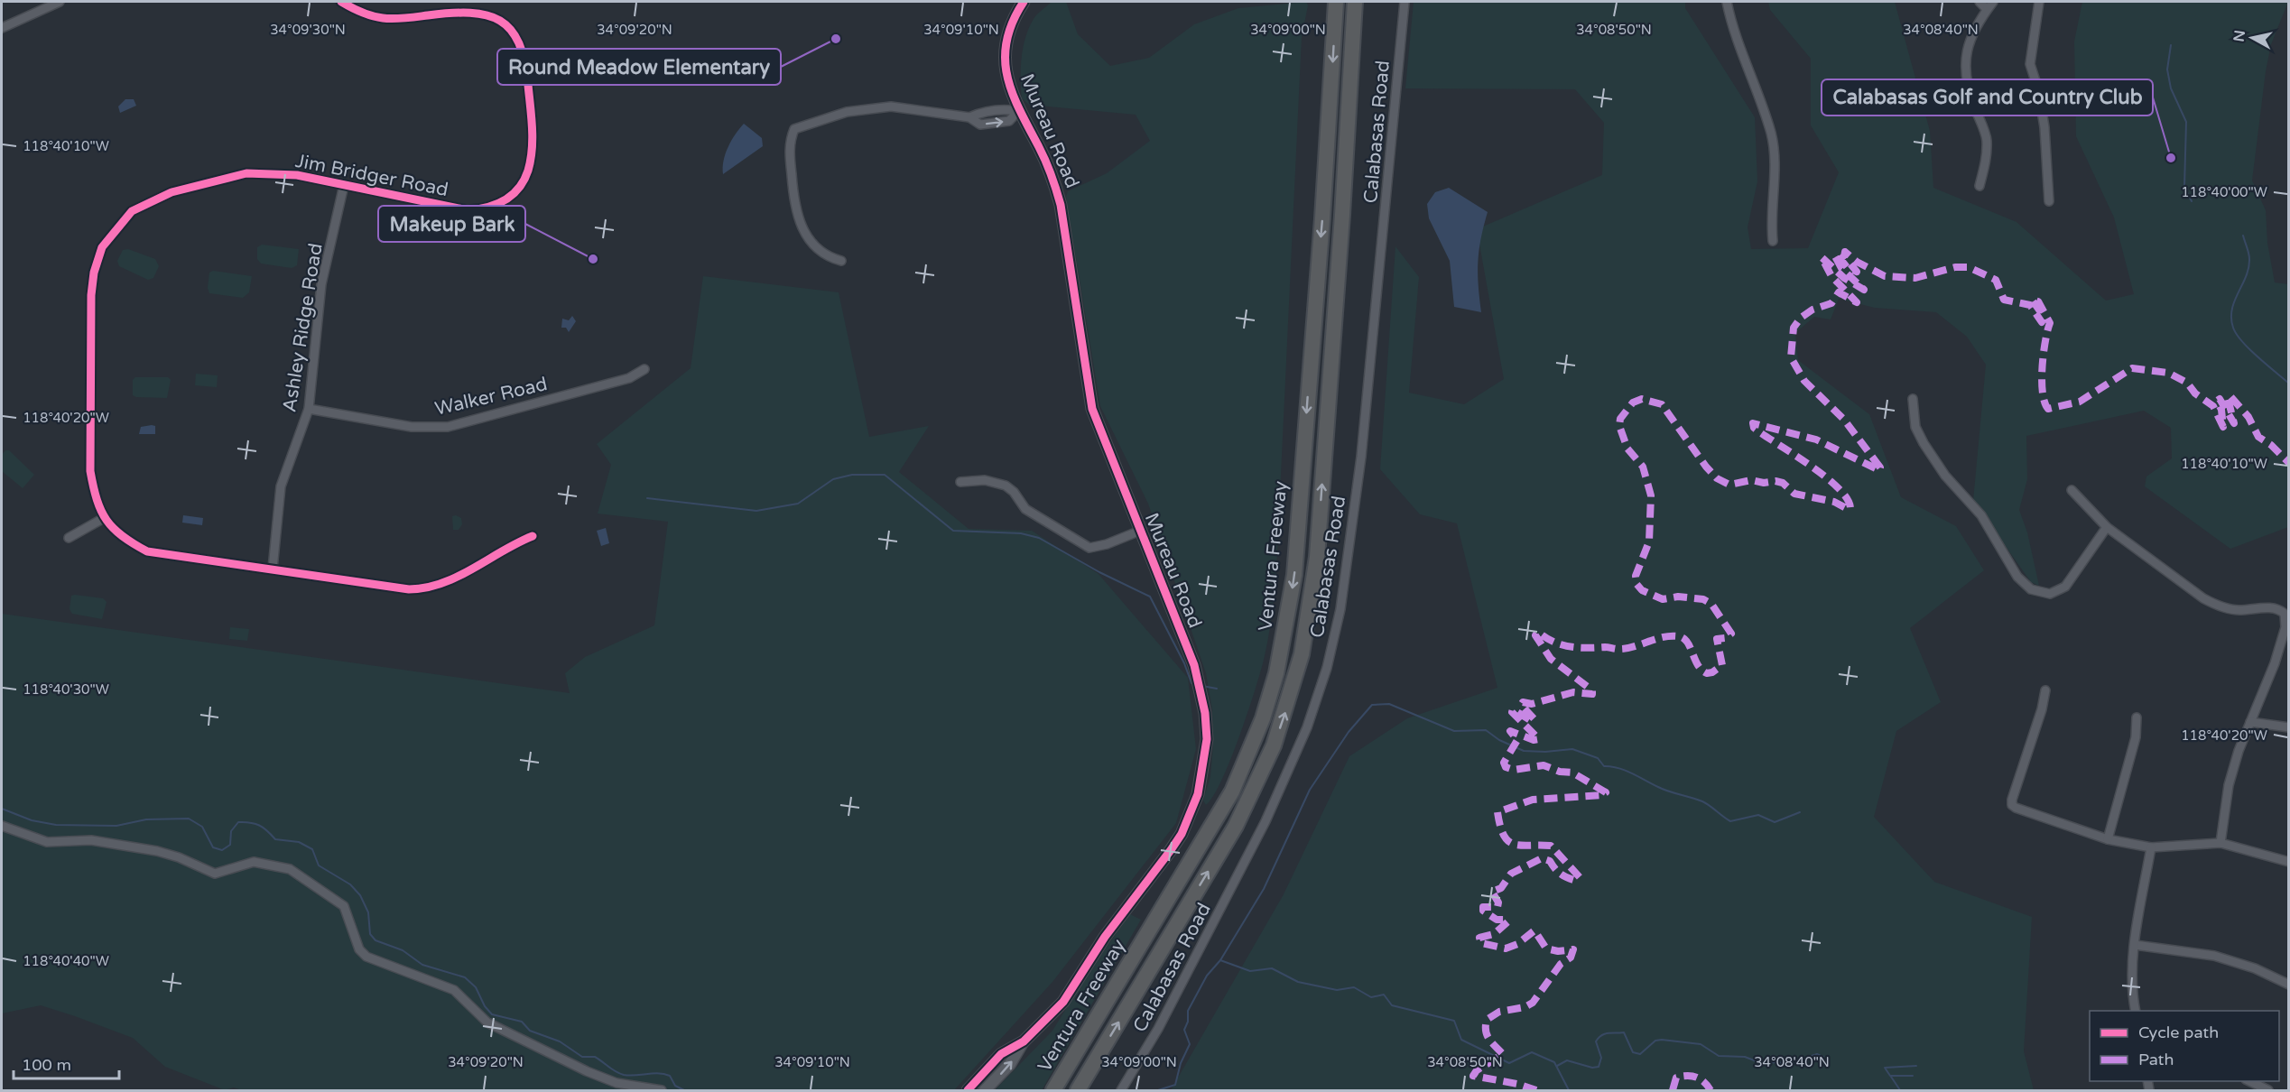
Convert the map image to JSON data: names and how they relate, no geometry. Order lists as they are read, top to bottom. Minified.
{"streets":{"highway":["Ventura Freeway"],"main road":["Mureau Road"],"street":["Calabasas Road","Jim Bridger Road","Ashley Ridge Road","Walker Road"]},"crossings":[["Jim Bridger Road","Ashley Ridge Road"],["Ashley Ridge Road","Walker Road"]],"places":["Round Meadow Elementary","Calabasas Golf and Country Club","Makeup Bark"],"legend":["Cycle path","Path"],"scale_bar":"100 m","north":"left","coordinates":["34°09'30\"N","34°09'20\"N","34°09'10\"N","34°09'00\"N","34°08'50\"N","34°08'40\"N","118°40'10\"W","118°40'00\"W","118°40'20\"W","118°40'30\"W","118°40'40\"W"]}
